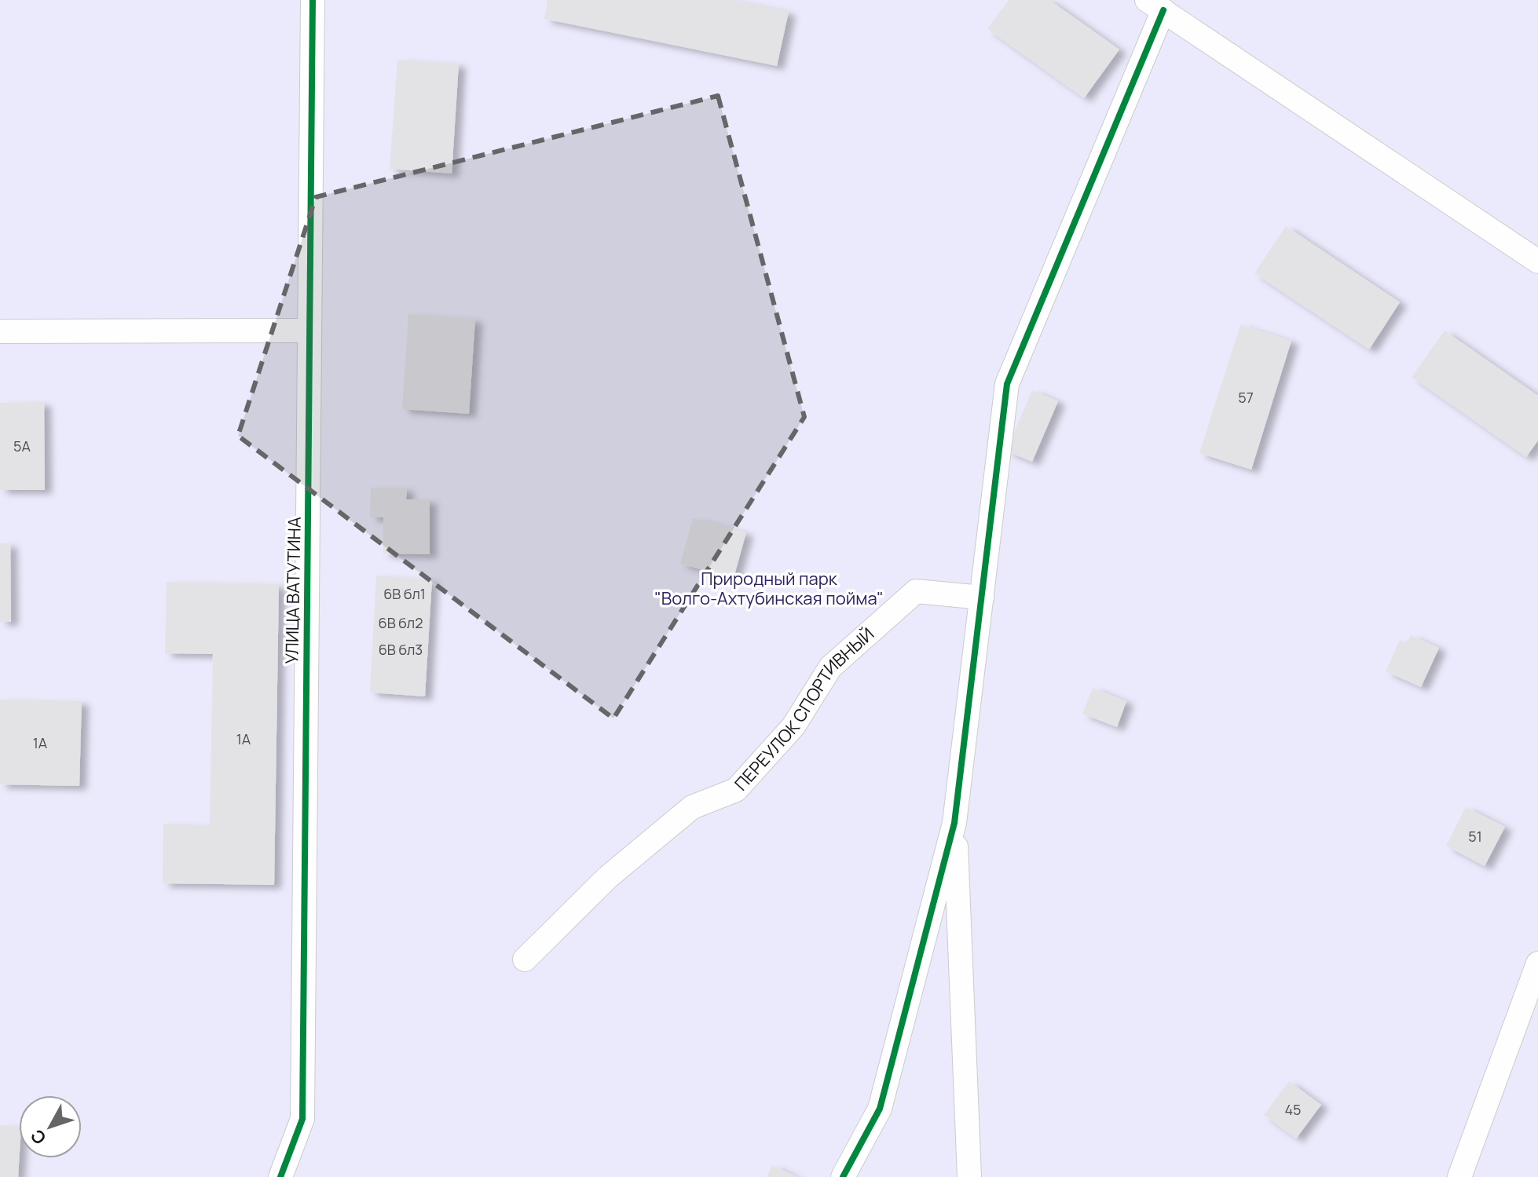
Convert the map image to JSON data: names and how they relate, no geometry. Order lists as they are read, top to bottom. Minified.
{"streets":{"street":["УЛИЦА ВАТУТИНА","ПЕРЕУЛОК СПОРТИВНЫЙ"]},"parks":["Природный парк \"Волго-Ахтубинская пойма\""],"house_numbers":["57","5А","6В бл1","6В бл2","6В бл3","1А","1А","51","45"],"north":"bottom left"}
